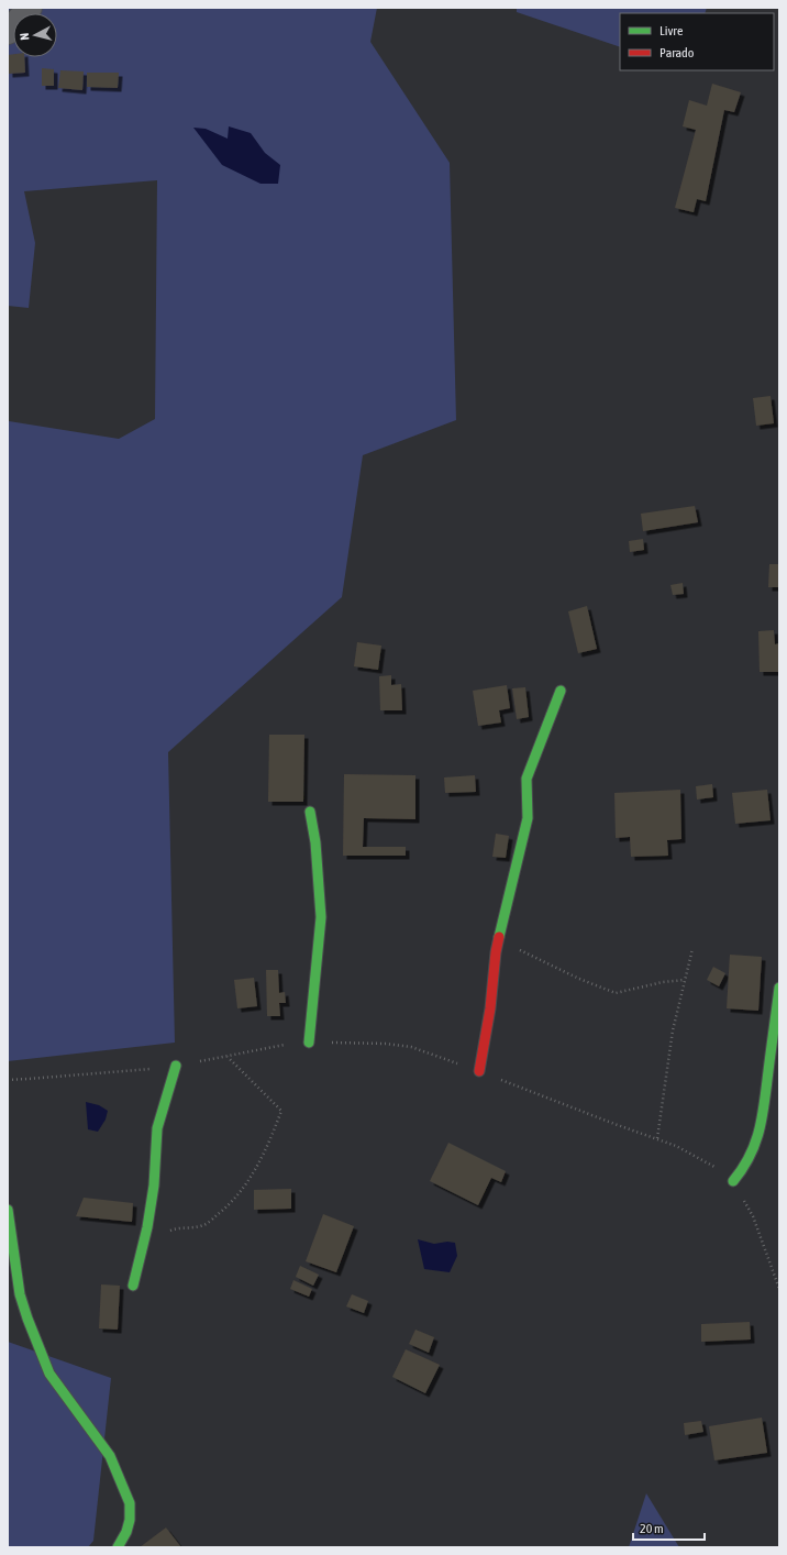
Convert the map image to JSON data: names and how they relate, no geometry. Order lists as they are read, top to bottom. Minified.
{"legend":["Livre","Parado"],"scale_bar":"20 m","north":"left"}
